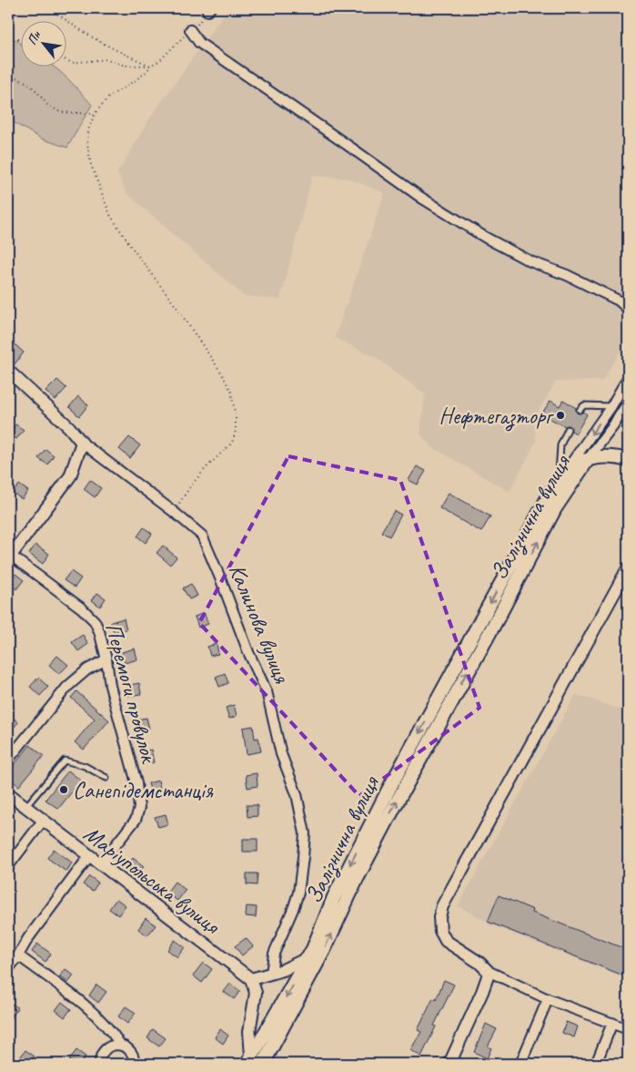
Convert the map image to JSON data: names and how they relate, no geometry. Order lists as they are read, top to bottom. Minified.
{"streets":{"main road":["Залізнична вулиця"],"street":["Калинова вулиця","Перемоги провулок","Маріупольська вулиця"]},"crossings":[["Перемоги провулок","Маріупольська вулиця"]],"places":["Нефтегазторг","Санепідемстанція"],"north":"top left"}
